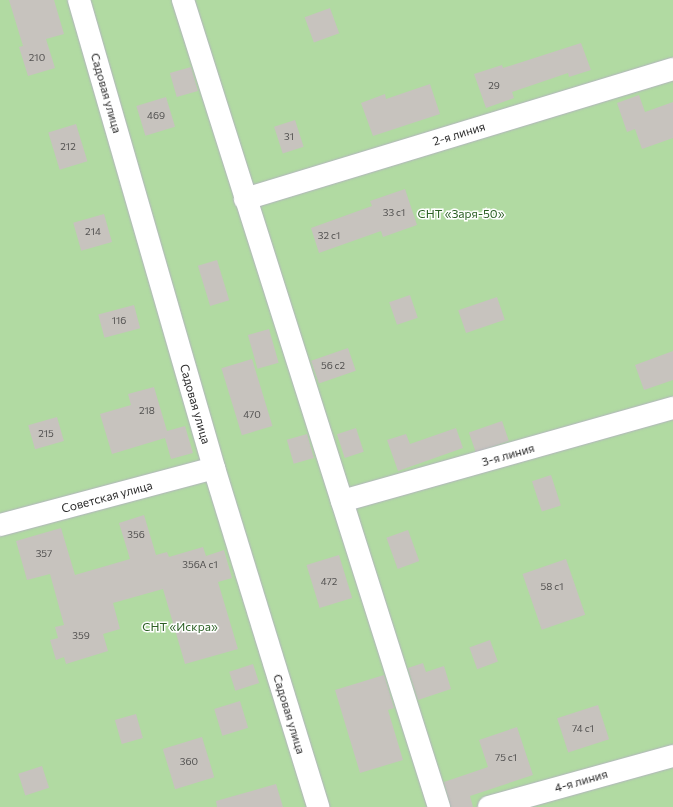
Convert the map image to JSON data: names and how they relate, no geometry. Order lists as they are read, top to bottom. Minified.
{"streets":{"street":["Садовая улица","2-я линия","3-я линия","Советская улица","4-я линия"]},"crossings":[["Садовая улица","Советская улица"]],"parks":["СНТ «Заря-50»","СНТ «Искра»"],"house_numbers":["210","29","469","31","212","33 с1","214","32 с1","116","56 с2","218","470","215","356","357","356А с1","472","58 с1","359","74 с1","75 с1","360"]}
